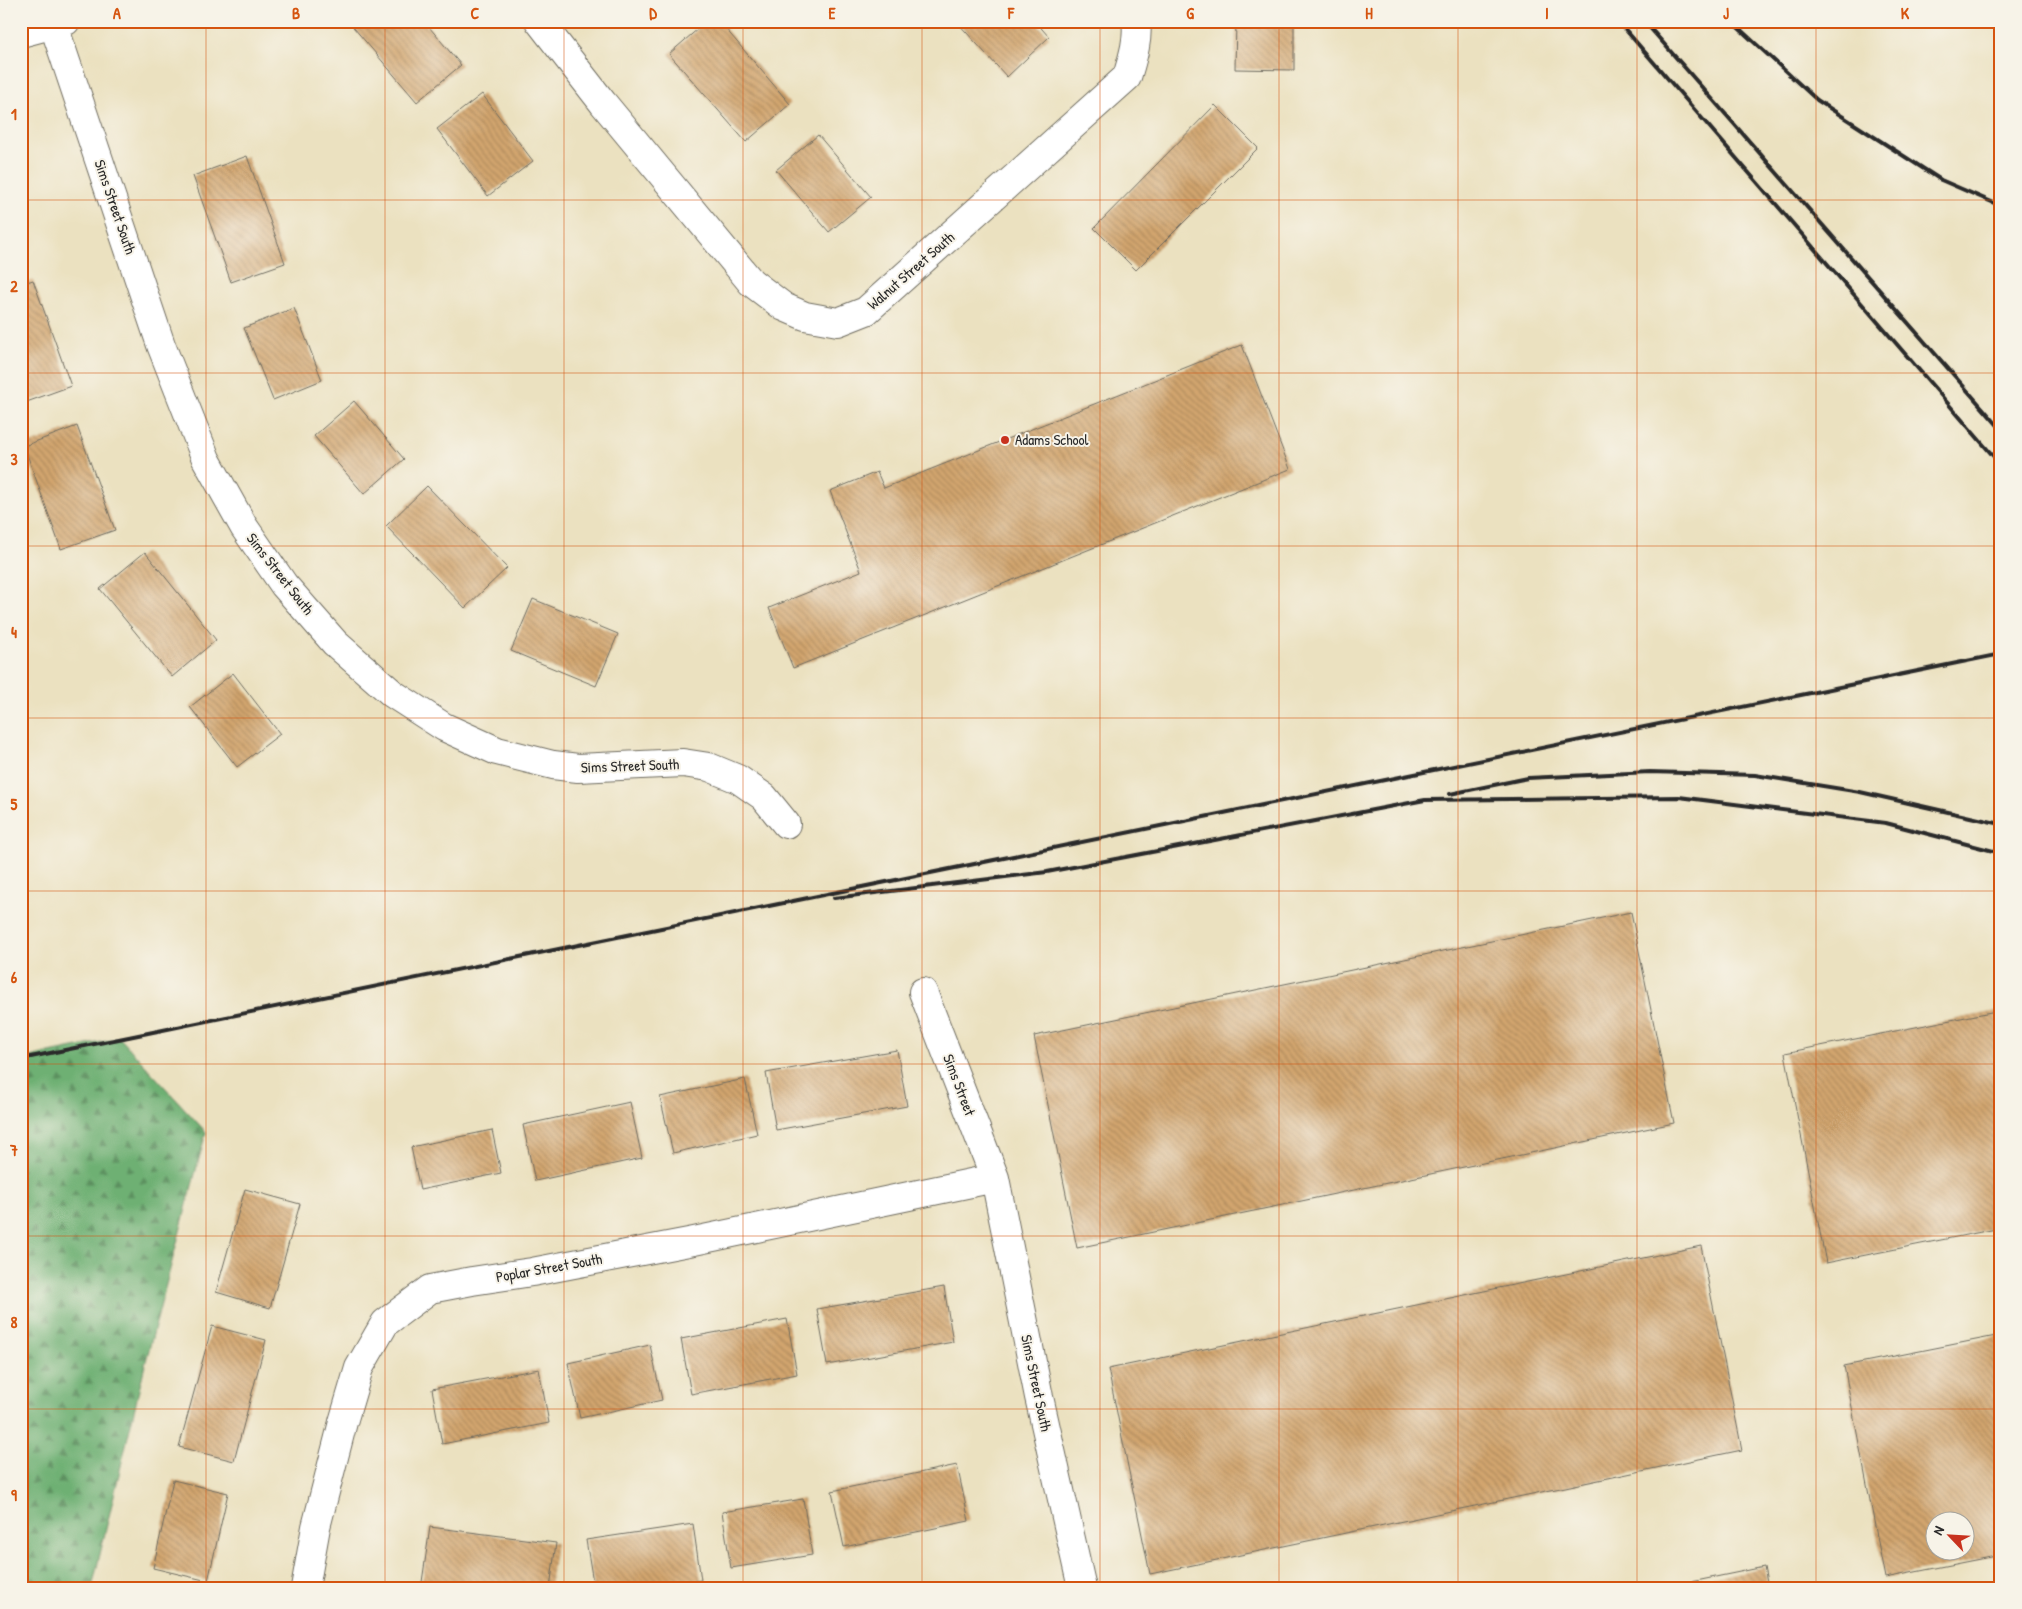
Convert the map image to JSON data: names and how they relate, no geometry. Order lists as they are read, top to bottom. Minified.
{"streets":{"street":["Sims Street South","Walnut Street South","Sims Street","Poplar Street South"]},"crossings":[["Sims Street South","Sims Street"],["Sims Street South","Poplar Street South"],["Sims Street","Poplar Street South"]],"places":["Adams School"],"north":"top left","grid":{"columns":["A","B","C","D","E","F","G","H","I","J","K"],"rows":["1","2","3","4","5","6","7","8","9"]}}
